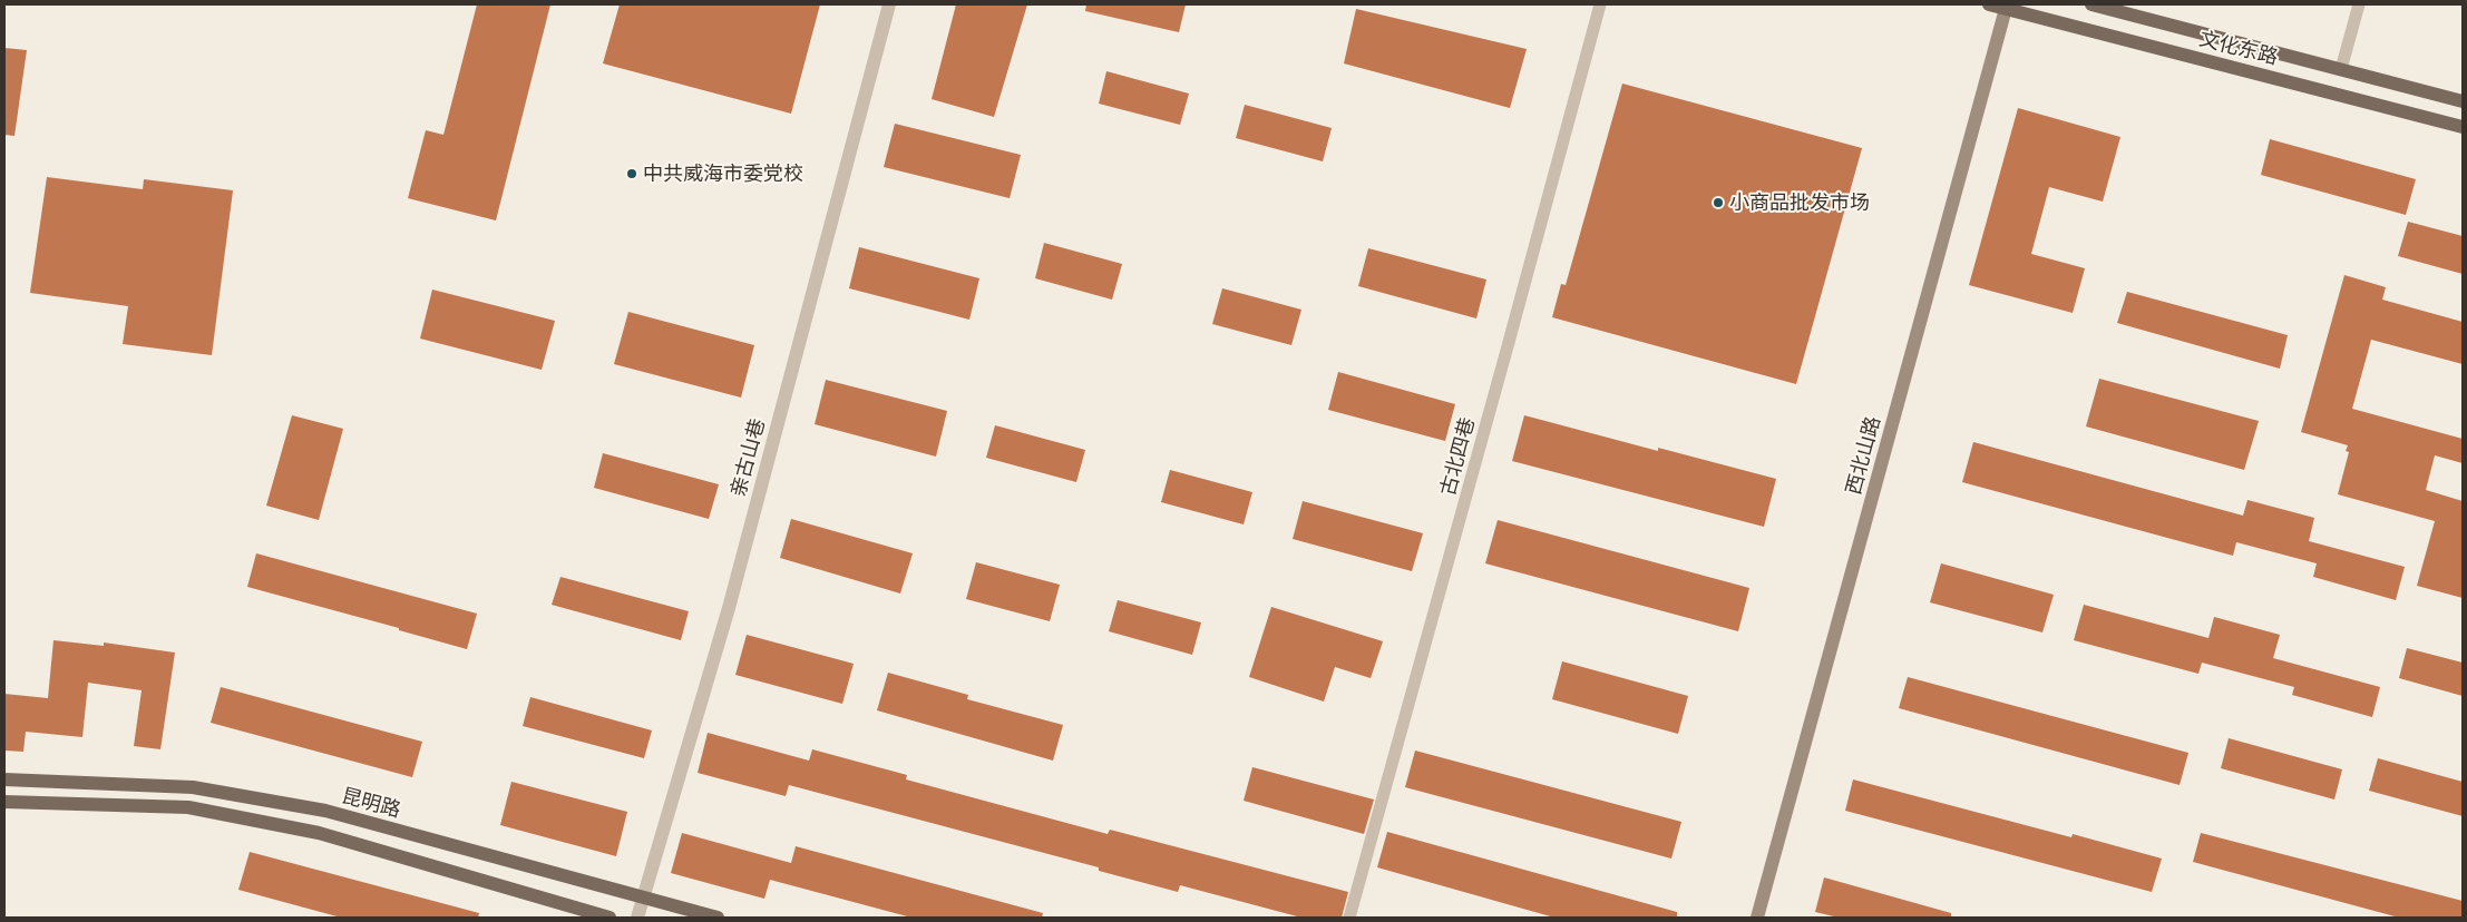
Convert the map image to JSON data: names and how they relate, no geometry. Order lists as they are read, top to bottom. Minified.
{"streets":{"main road":["文化东路","西北山路","昆明路"],"street":["亲古山巷"],"lane":["古北四巷"]},"crossings":[["文化东路","西北山路"],["亲古山巷","昆明路"]],"places":["中共威海市委党校","小商品批发市场"]}
